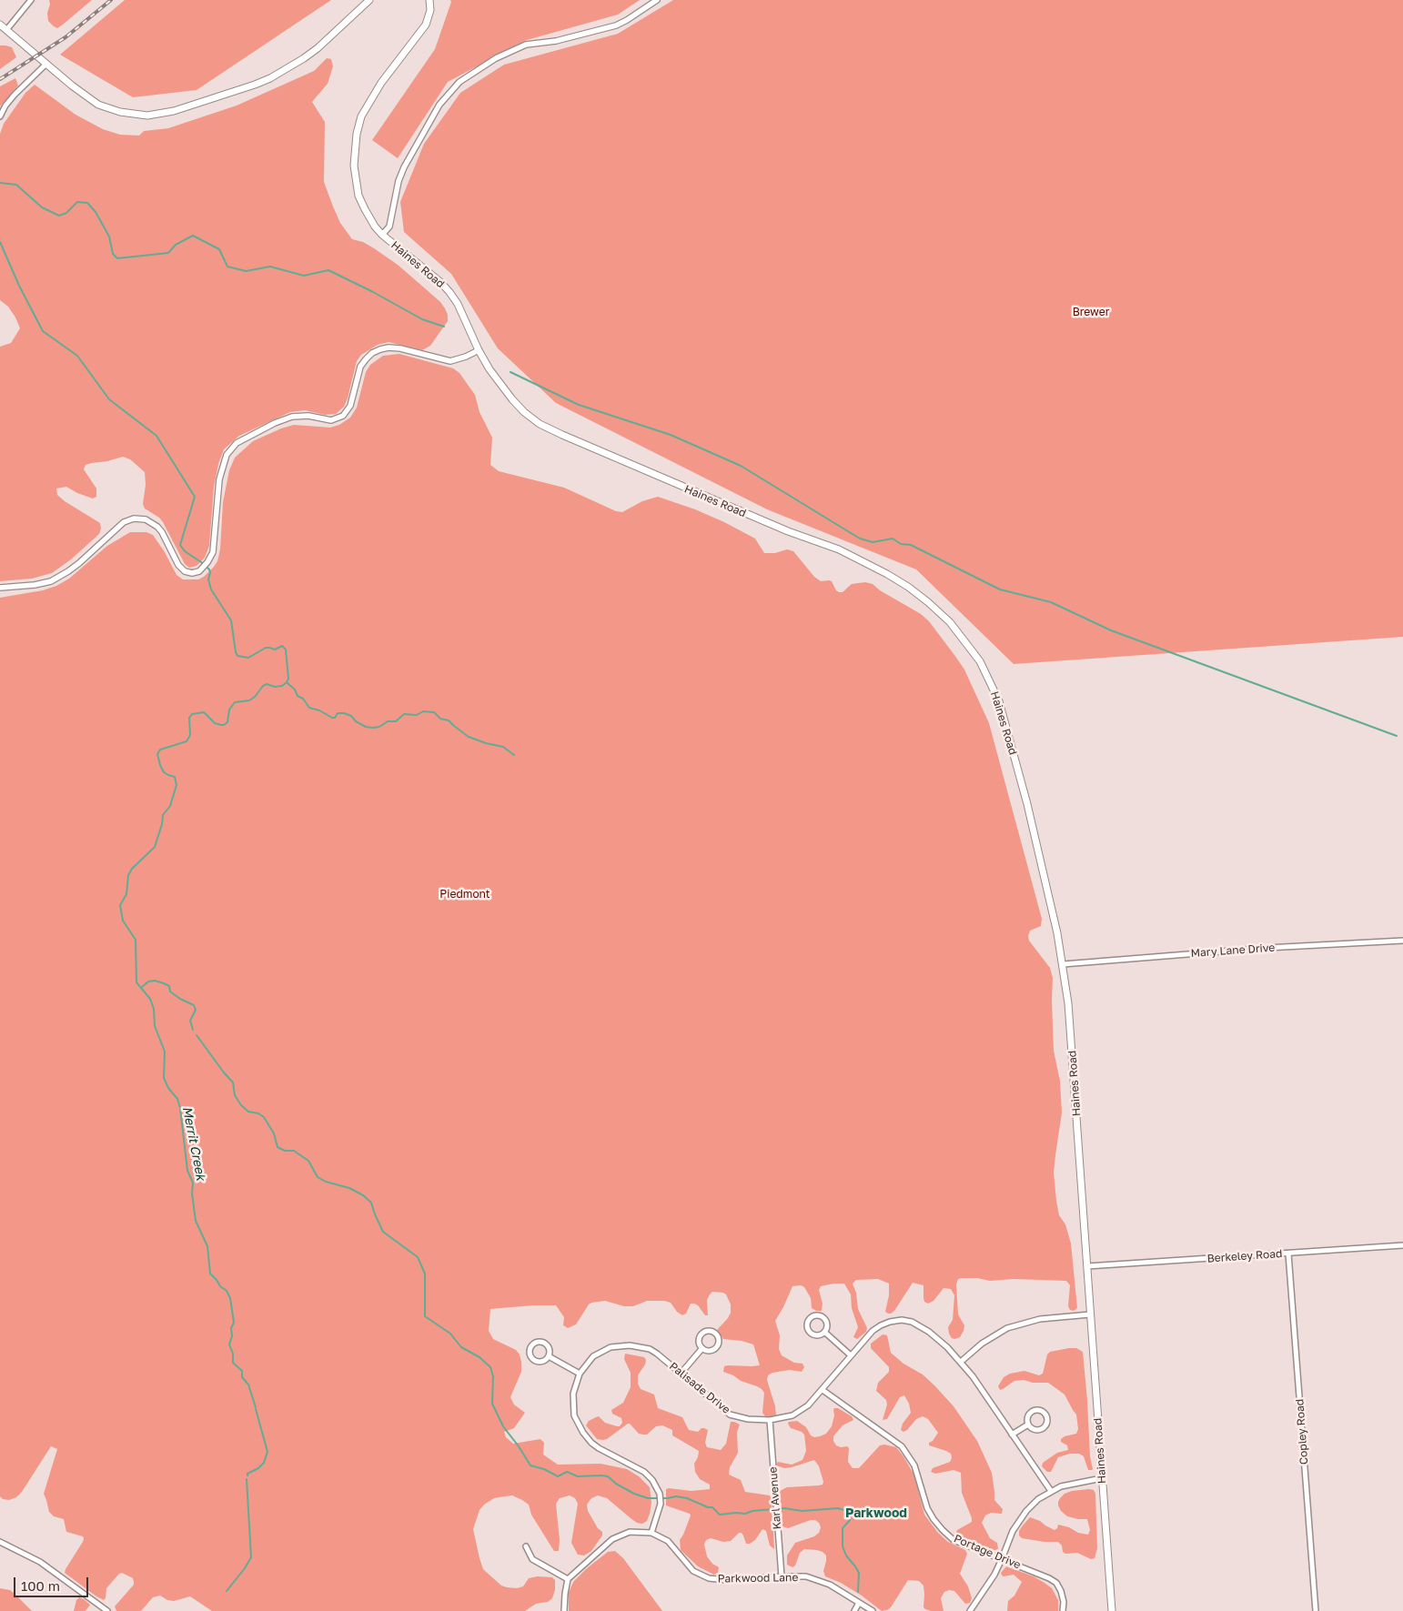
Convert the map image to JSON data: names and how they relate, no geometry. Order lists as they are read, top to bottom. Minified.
{"streets":{"main road":["Haines Road"],"street":["Mary Lane Drive","Berkeley Road","Palisade Drive","Copley Road","Karl Avenue","Portage Drive","Parkwood Lane"]},"crossings":[["Haines Road","Mary Lane Drive"],["Haines Road","Berkeley Road"],["Berkeley Road","Copley Road"],["Palisade Drive","Karl Avenue"],["Palisade Drive","Portage Drive"],["Palisade Drive","Parkwood Lane"],["Karl Avenue","Parkwood Lane"]],"districts":["Parkwood"],"water":["Merrit Creek"],"parks":["Brewer","Piedmont"],"scale_bar":"100 m"}
